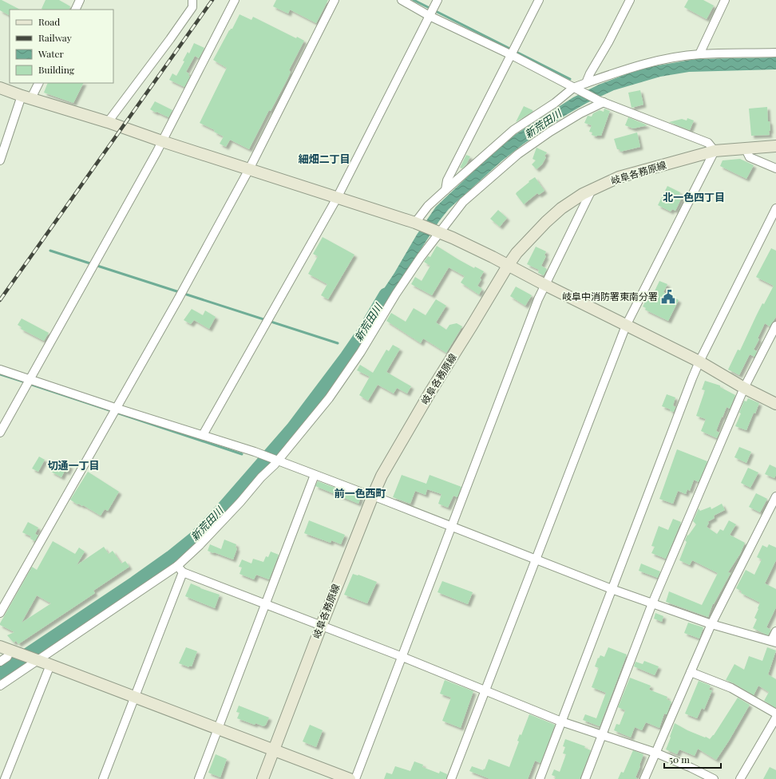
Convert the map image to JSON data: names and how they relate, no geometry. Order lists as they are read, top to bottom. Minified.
{"streets":{"street":["岐阜各務原線"]},"districts":["細畑二丁目","北一色四丁目","切通一丁目","前一色西町"],"water":["新荒田川"],"places":{"public building":["岐阜中消防署東南分署"]},"legend":["Road","Railway","Water","Building"],"scale_bar":"50 m"}
